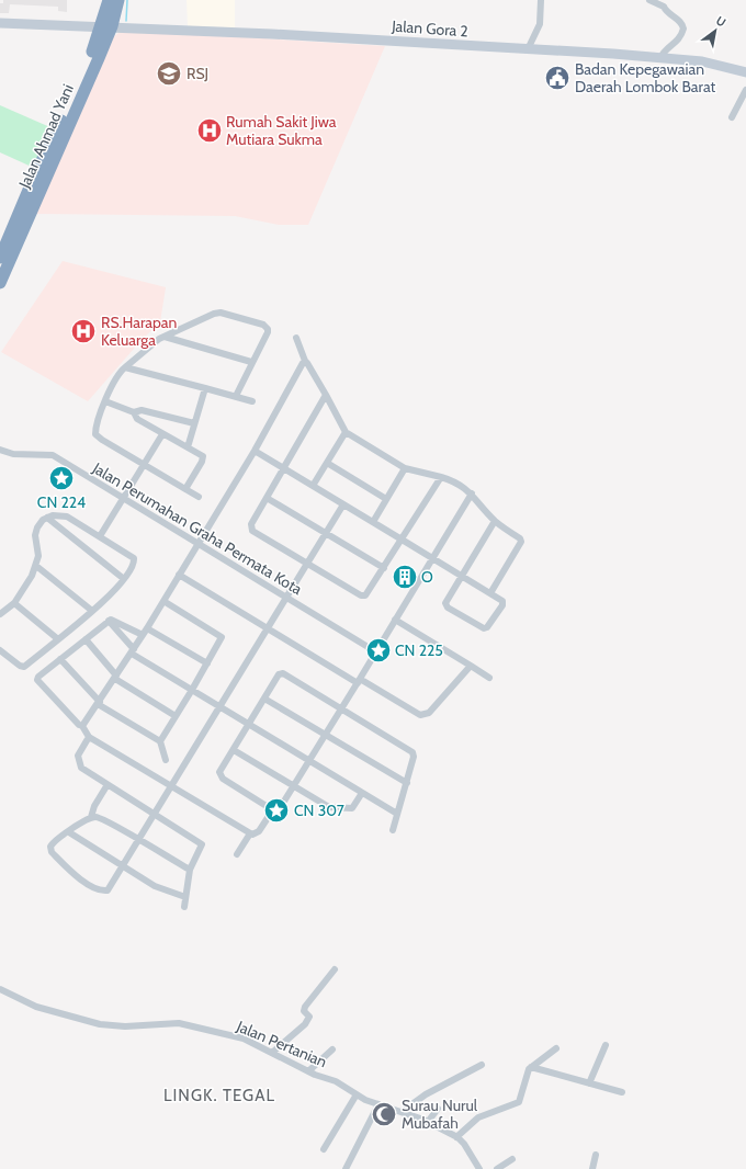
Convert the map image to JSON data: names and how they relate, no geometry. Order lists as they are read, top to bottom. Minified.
{"streets":{"highway":["Jalan Ahmad Yani"],"street":["Jalan Gora 2","Jalan Perumahan Graha Permata Kota","Jalan Pertanian"]},"crossings":[["Jalan Gora 2","Jalan Ahmad Yani"]],"districts":["LINGK. TEGAL"],"places":{"school or university":["RSJ"],"public building":["Badan Kepegawaian Daerah Lombok Barat"],"hospital":["Rumah Sakit Jiwa Mutiara Sukma","RS.Harapan Keluarga"],"place":["CN 224","CN 225","CN 307"],"building":["O"],"mosque":["Surau Nurul Mubafah"]},"north":"top right"}
